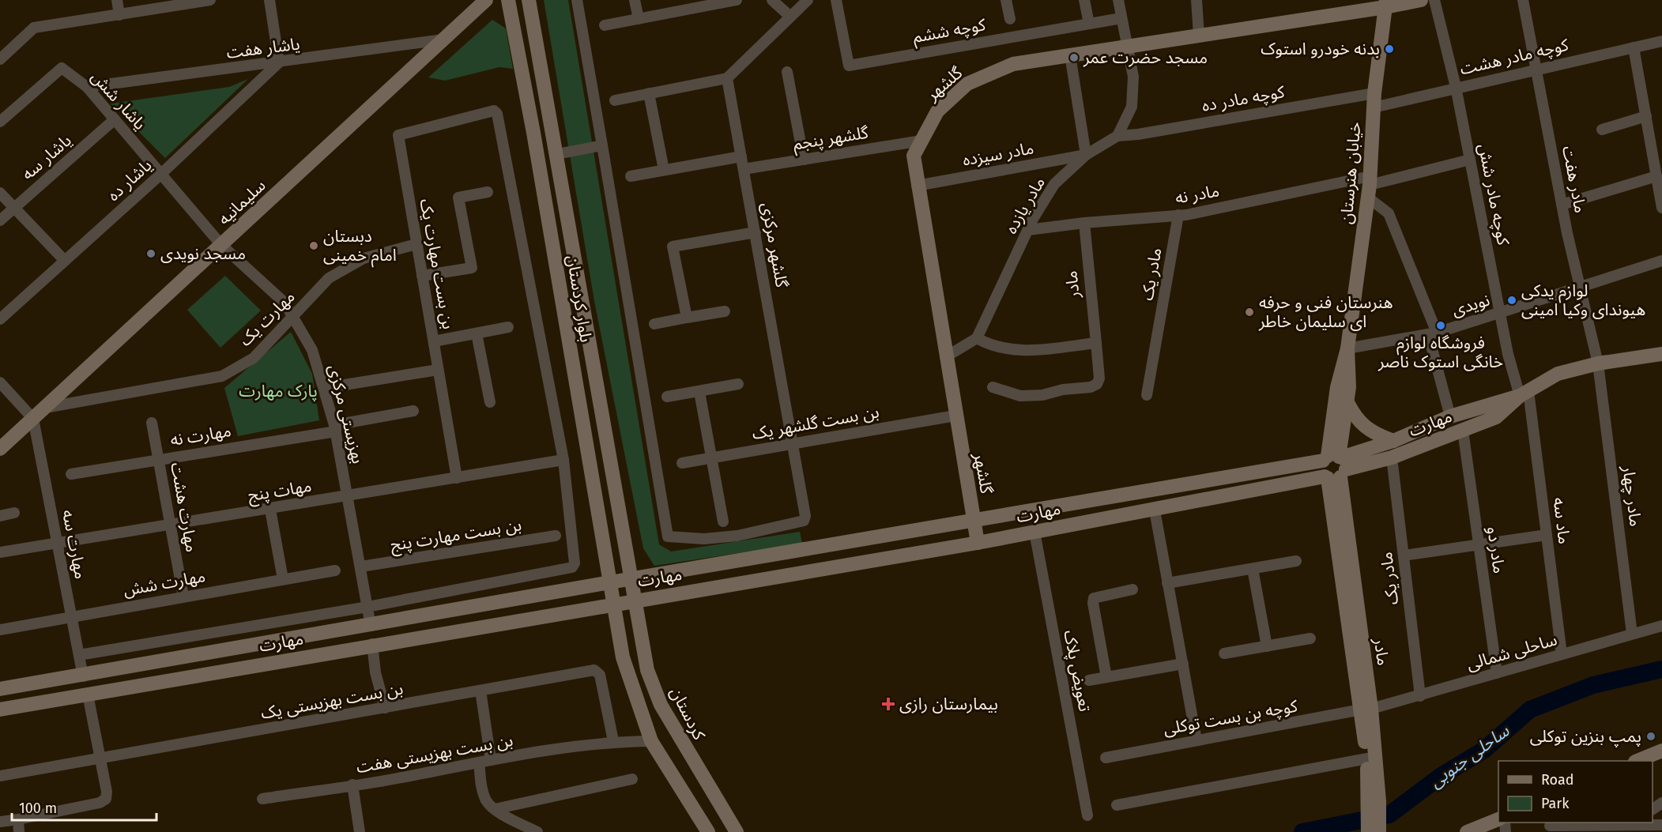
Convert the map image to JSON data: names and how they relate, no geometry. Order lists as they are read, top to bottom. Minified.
{"streets":{"main road":["گلشهر","خیابان هنرستان","سلیمانیه","مادر","بلوار کردستان","مهارت","کردستان"],"street":["کوچه ششم","یاشار هفت","کوچه مادر هشت","کوچه مادر ده","یاشار شش","گلشهر پنجم","مادر سیزده","یاشار سه","مادر هفت","یاشار ده","مادر نه","کوچه مادر شش","مادر یازده","گلشهر مرکزی","بن بست مهارت یک","مادر یک","نویدی","مهارت یک","بهزیستی مرکزی","بن بست گلشهر یک","مهارت نه","مهات پنج","مادر چهار","مهارت هشت","ماد سه","بن بست مهارت پنج","مهارت سه","مادر دو","مهارت شش","ساحلی شمالی","تعویض پلاک","بن بست بهزیستی یک","کوچه بن بست توکلی","بن بست بهزیستی هفت"]},"crossings":[["یاشار هفت","یاشار شش"],["یاشار هفت","یاشار ده"],["یاشار هفت","سلیمانیه"],["کوچه مادر هشت","کوچه مادر ده"],["کوچه مادر هشت","خیابان هنرستان"],["کوچه مادر هشت","مادر هفت"],["کوچه مادر هشت","کوچه مادر شش"],["گلشهر","گلشهر پنجم"],["گلشهر","مادر سیزده"],["گلشهر","خیابان هنرستان"],["گلشهر","بن بست گلشهر یک"],["گلشهر","مهارت"],["کوچه مادر ده","خیابان هنرستان"],["کوچه مادر ده","مادر یازده"],["یاشار شش","یاشار سه"],["یاشار شش","یاشار ده"],["یاشار شش","سلیمانیه"],["یاشار شش","بهزیستی مرکزی"],["گلشهر پنجم","گلشهر مرکزی"],["مادر سیزده","مادر یازده"],["خیابان هنرستان","مادر نه"],["خیابان هنرستان","مادر"],["خیابان هنرستان","نویدی"],["خیابان هنرستان","مهارت"],["مادر هفت","نویدی"],["مادر هفت","مهارت"],["مادر هفت","مادر چهار"],["مادر نه","کوچه مادر شش"],["مادر نه","مادر یازده"],["مادر نه","مادر یک"],["مادر نه","مادر"],["مادر نه","نویدی"],["کوچه مادر شش","نویدی"],["کوچه مادر شش","مهارت"],["کوچه مادر شش","ماد سه"],["سلیمانیه","مهارت یک"],["سلیمانیه","بهزیستی مرکزی"],["سلیمانیه","مهارت سه"],["گلشهر مرکزی","بن بست گلشهر یک"],["بن بست مهارت یک","مهارت یک"],["بن بست مهارت یک","مهات پنج"],["مادر یک","مهارت"],["مادر یک","ساحلی شمالی"],["مادر","مهارت"],["مادر","ساحلی شمالی"],["مادر","کوچه بن بست توکلی"],["بلوار کردستان","مهارت"],["بلوار کردستان","کردستان"],["مهارت یک","بهزیستی مرکزی"],["بهزیستی مرکزی","مهارت"],["بهزیستی مرکزی","مهارت نه"],["بهزیستی مرکزی","مهات پنج"],["بهزیستی مرکزی","بن بست مهارت پنج"],["مهارت","مادر چهار"],["مهارت","ماد سه"],["مهارت","مهارت سه"],["مهارت","مادر دو"],["مهارت","تعویض پلاک"],["مهارت","کردستان"],["مهارت نه","مهارت هشت"],["مهات پنج","مهارت هشت"],["مهات پنج","مهارت سه"],["مادر چهار","ساحلی شمالی"],["مهارت هشت","مهارت شش"],["ماد سه","ساحلی شمالی"],["مهارت سه","مهارت شش"],["مادر دو","ساحلی شمالی"],["ساحلی شمالی","کوچه بن بست توکلی"],["بن بست بهزیستی یک","بن بست بهزیستی هفت"]],"water":["ساحلی جنوبی"],"parks":["پارک مهارت"],"places":{"other":["بدنه خودرو استوک","مسجد حضرت عمر","دبستان امام خمینی","مسجد نویدی","لوازم یدکى هیونداى وکیا امینى","هنرستان فنی و حرفه ای سلیمان خاطر","فروشگاه لوازم خانگى استوک ناصر","پمپ بنزین توکلی"],"health":["بیمارستان رازی"]},"legend":["Road","Park"],"scale_bar":"100 m"}
